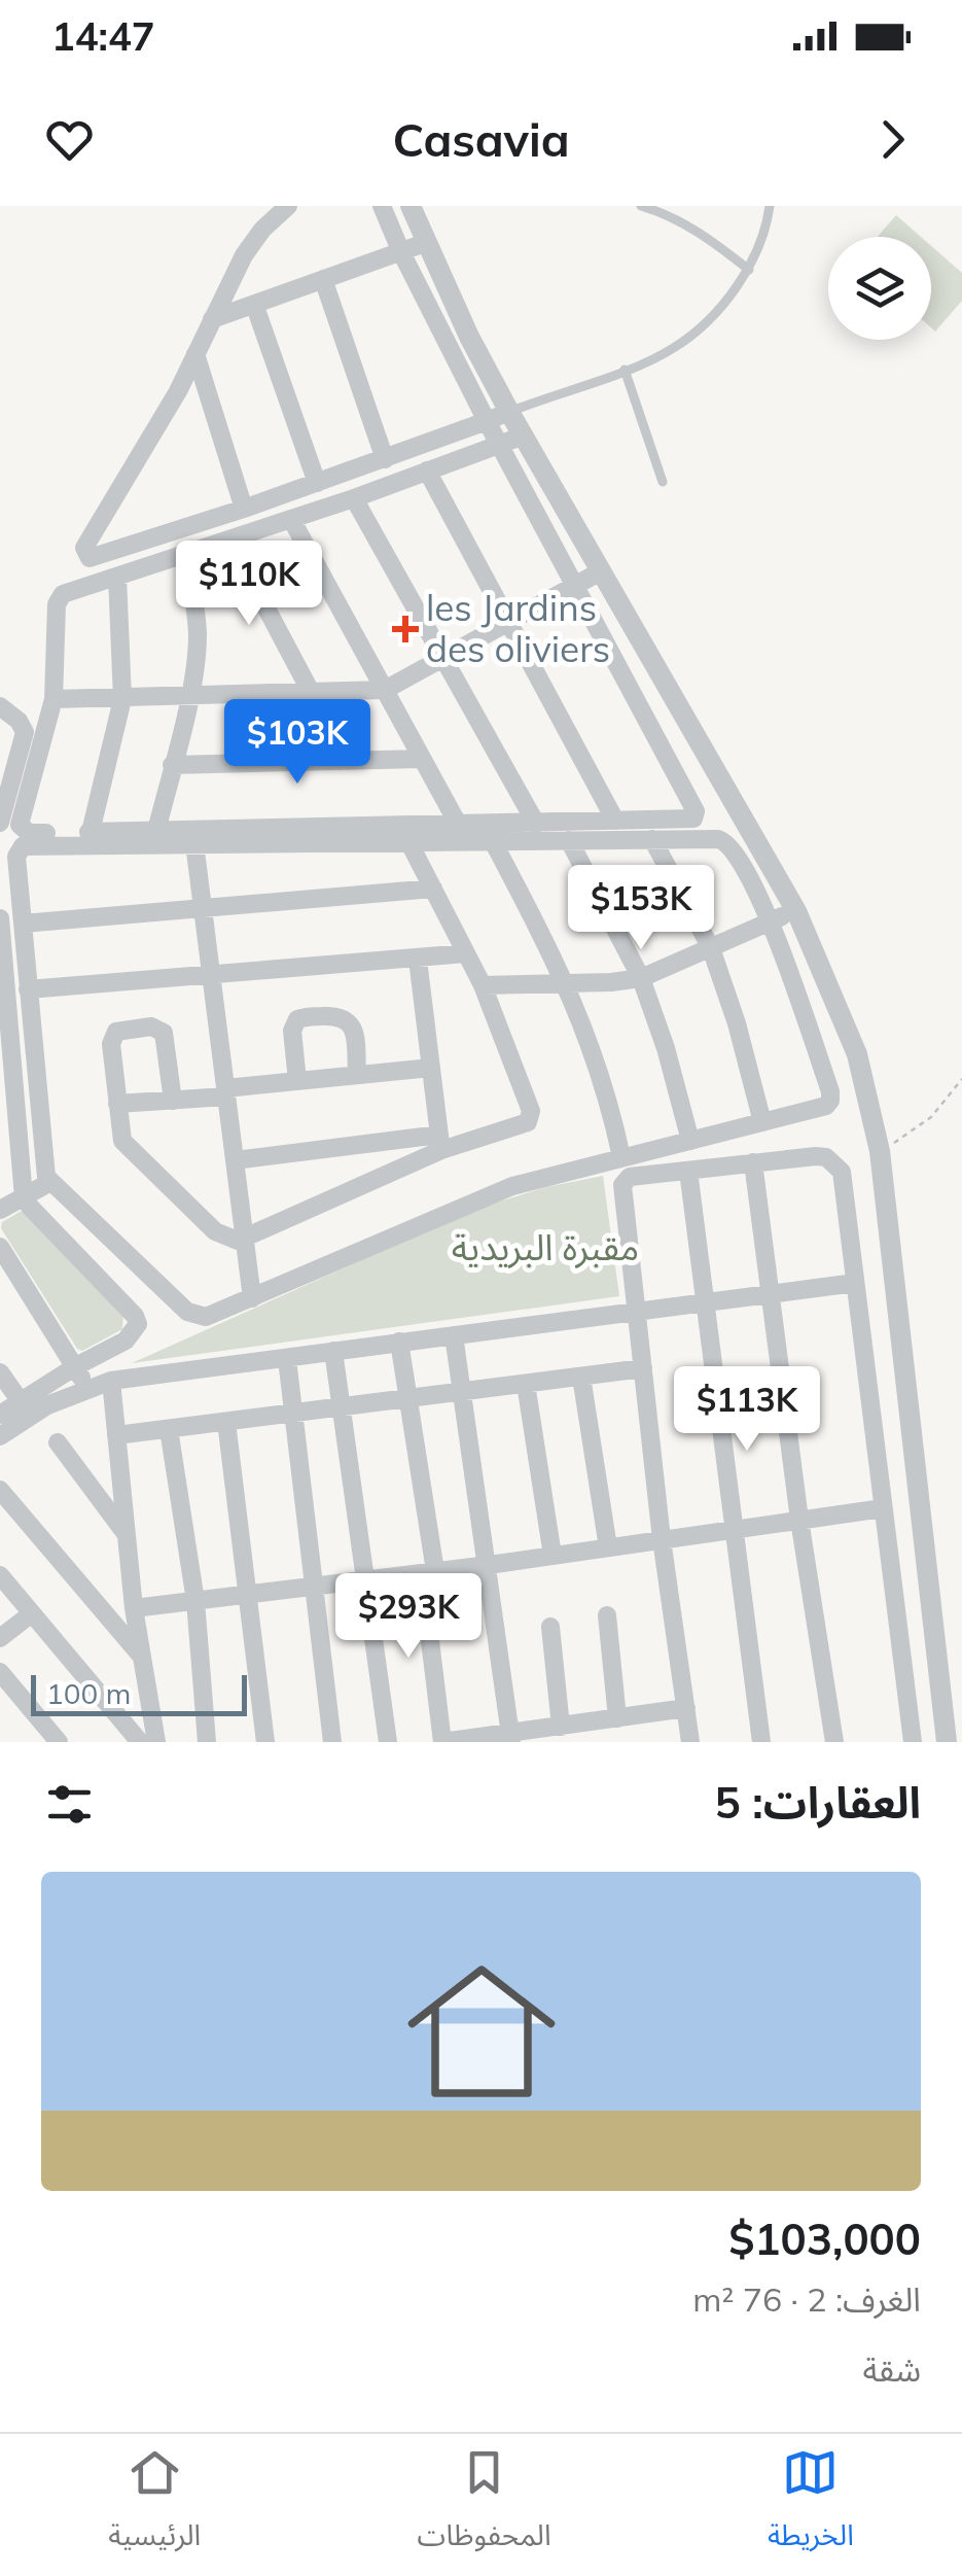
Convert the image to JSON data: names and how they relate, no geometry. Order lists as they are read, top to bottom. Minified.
{"parks":["مقبرة البريدية"],"places":{"health":["les Jardins des oliviers"]},"scale_bar":"100 m","page":{"status":"14:47","header":"Casavia","price":["$110K","$103K","$153K","$113K","$293K"],"scale":"100 m","heading":"العقارات: 5","list":[{"name":"$103,000","note":"الغرف: 2 · 76 m² · شقة"}],"tabs":["الخريطة","المحفوظات","الرئيسية"]}}
